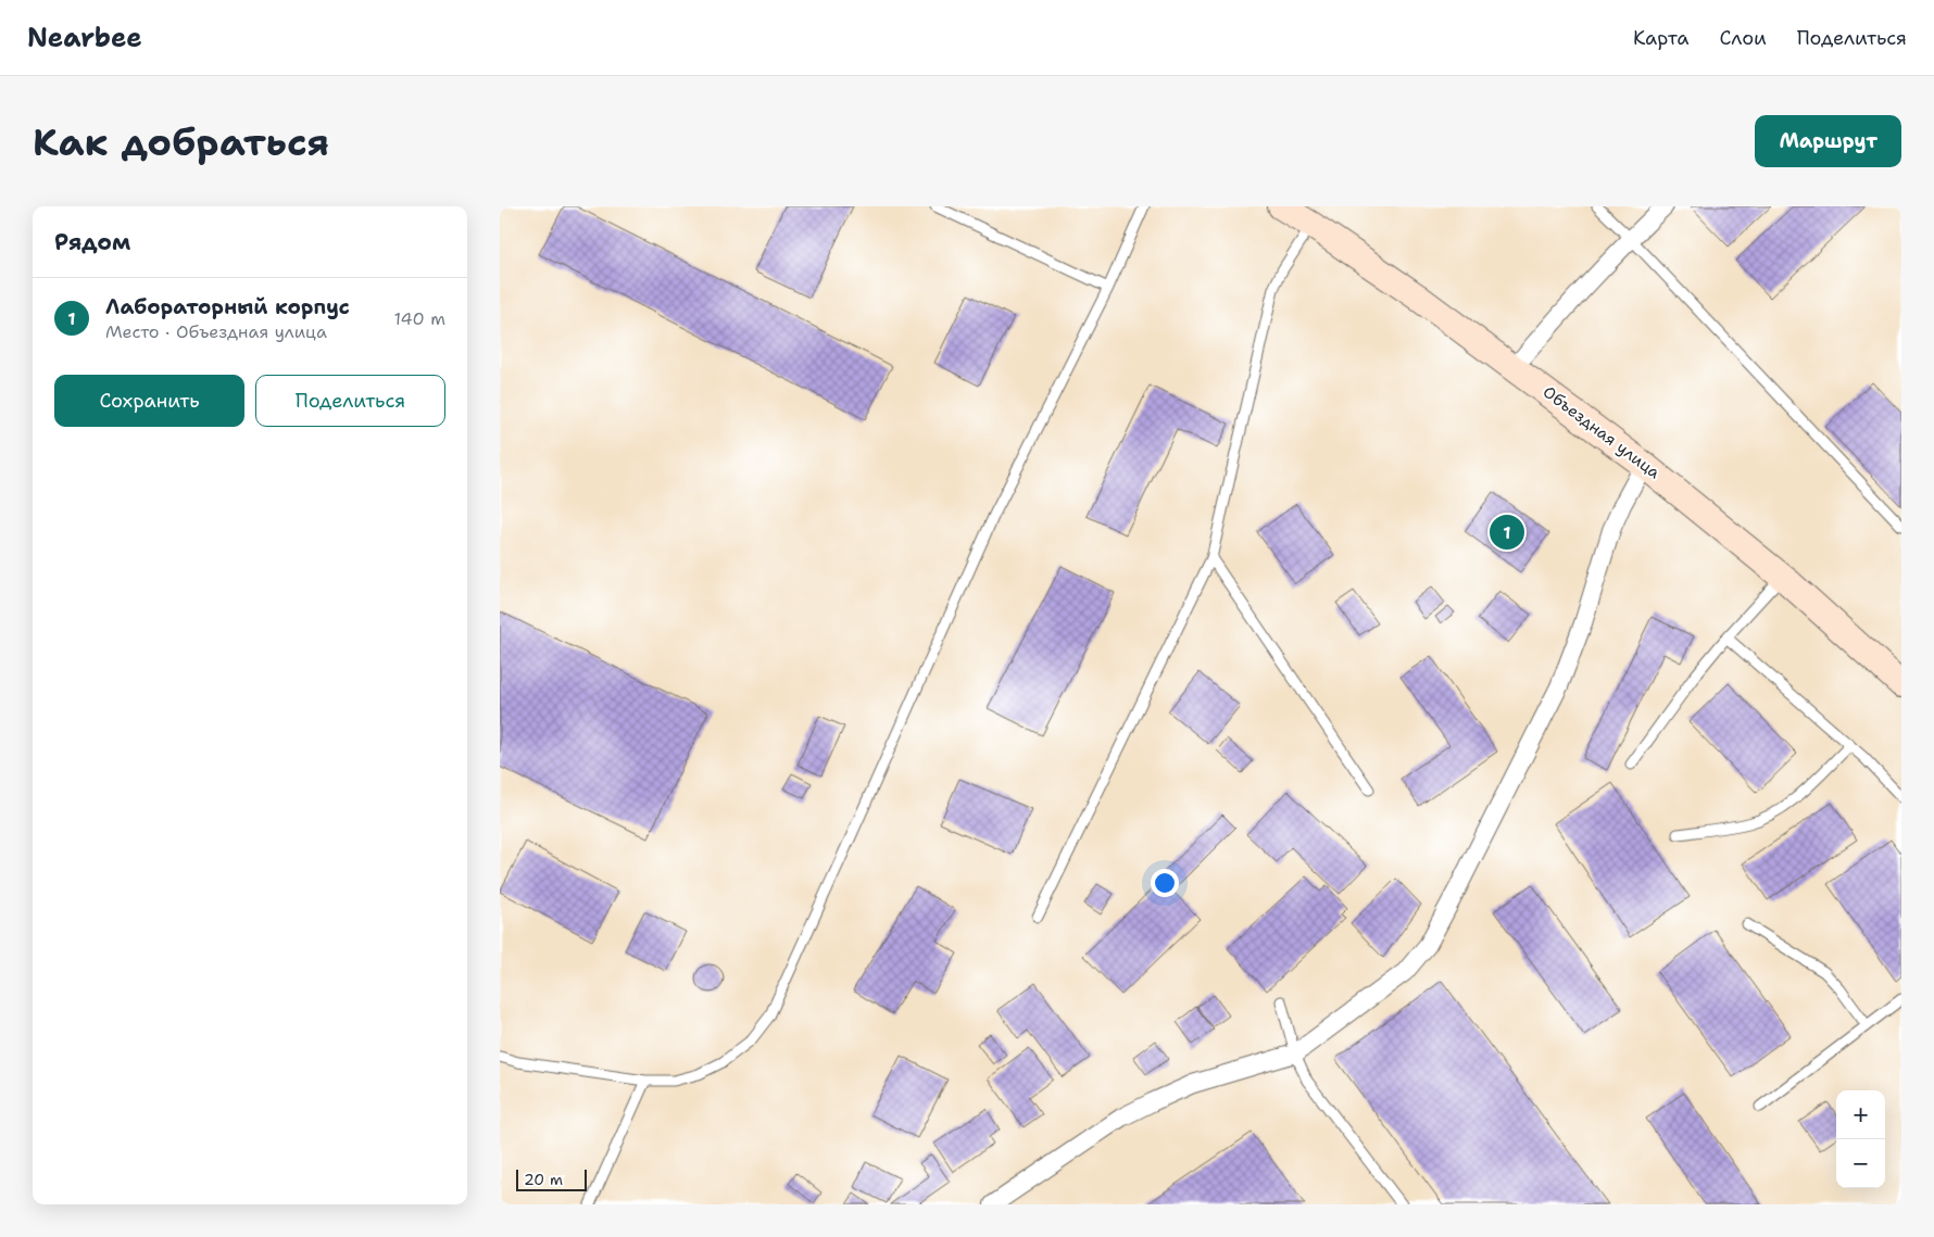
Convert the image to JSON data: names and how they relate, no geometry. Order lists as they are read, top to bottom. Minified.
{"streets":{"main road":["Объездная улица"]},"scale_bar":"20 m","page":{"header":"Nearbee","nav":["Карта","Слои","Поделиться"],"buttons":["Маршрут",["Сохранить","Поделиться"]],"title":"Как добраться","heading":"Рядом","list":[{"mark":"1","name":"Лабораторный корпус","note":"Место · Объездная улица","value":"140 m"}],"pins":"1","map_buttons":["+","−"],"scale":"20 m"}}
